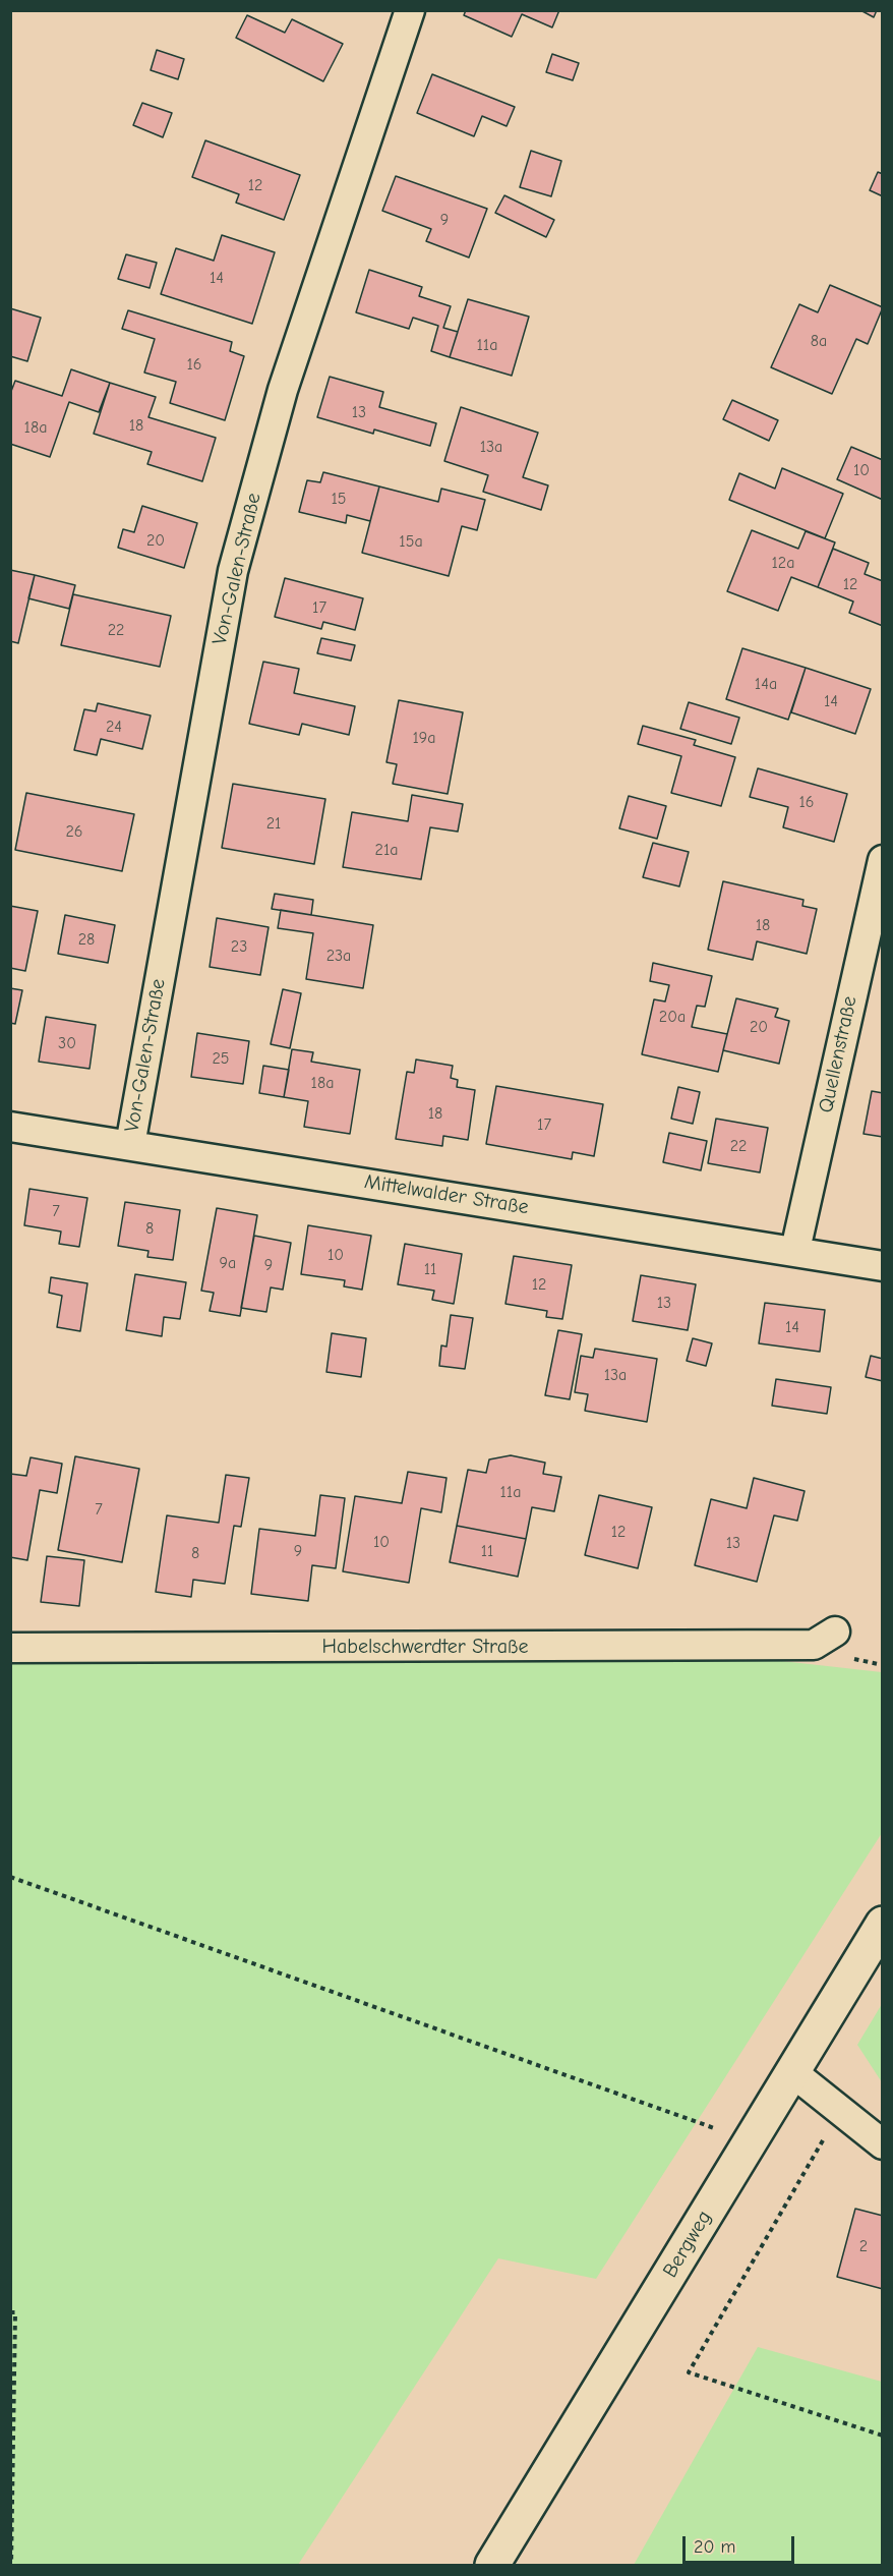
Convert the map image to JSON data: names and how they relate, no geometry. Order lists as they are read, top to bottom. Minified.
{"streets":{"main road":["Bergweg"],"street":["Von-Galen-Straße","Quellenstraße","Mittelwalder Straße","Habelschwerdter Straße"]},"crossings":[["Von-Galen-Straße","Mittelwalder Straße"],["Quellenstraße","Mittelwalder Straße"]],"house_numbers":["12","9","14","8a","11a","16","13","18","18a","13a","10","15","20","15a","12a","12","17","22","14a","14","24","19a","16","21","26","21a","18","28","23","23a","20a","20","30","25","18a","18","17","22","7","8","10","9a","9","11","12","13","14","13a","11a","7","12","10","13","9","11","8","2"],"scale_bar":"20 m"}
